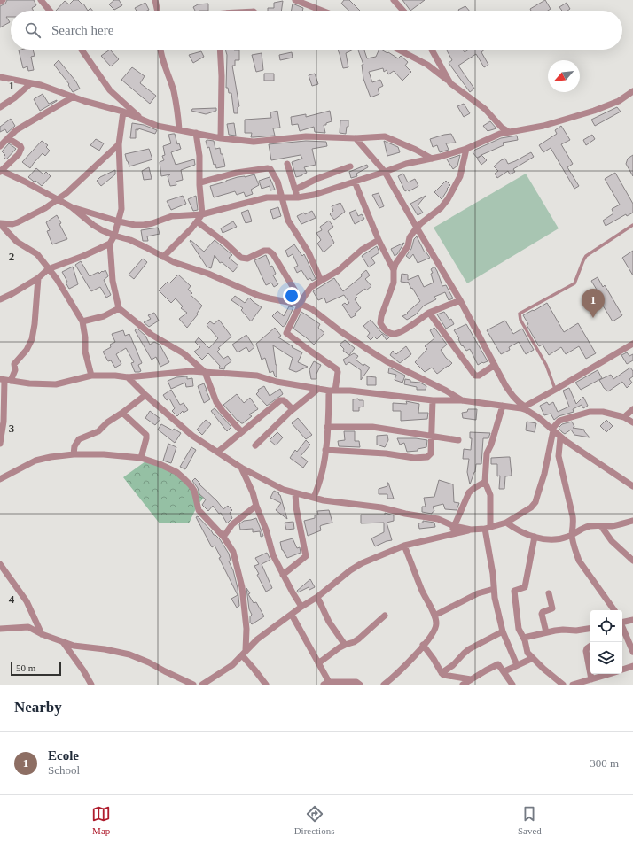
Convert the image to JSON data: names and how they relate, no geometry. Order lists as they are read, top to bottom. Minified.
{"scale_bar":"50 m","north":"bottom left","page":{"search":"Search here","pins":"1","scale":"50 m","heading":"Nearby","list":[{"mark":"1","name":"Ecole","note":"School","value":"300 m"}],"nav":["Map","Directions","Saved"]},"grid":{"rows":["1","2","3","4"]}}
